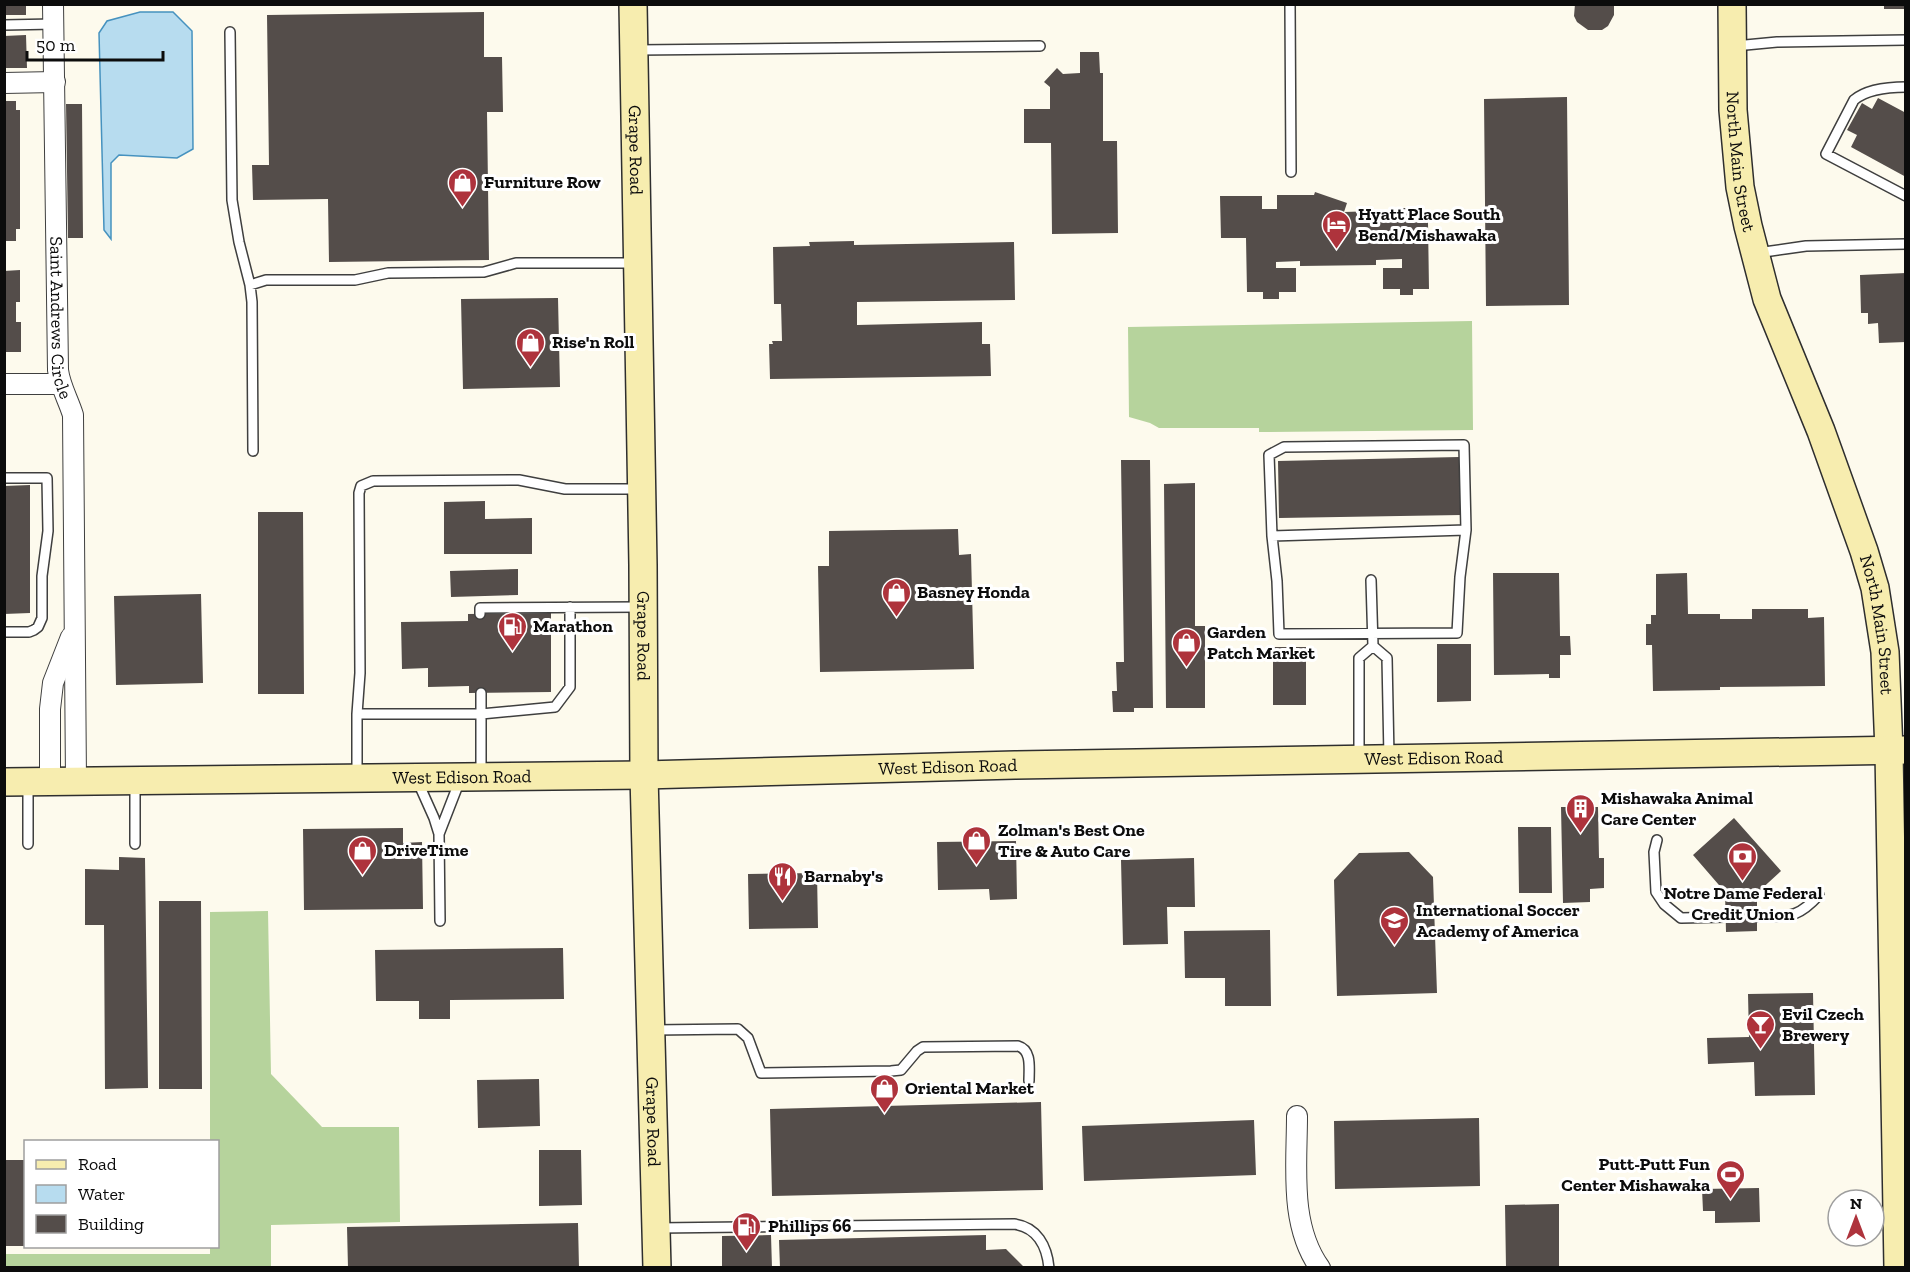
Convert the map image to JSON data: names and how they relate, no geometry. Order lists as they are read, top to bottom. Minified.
{"streets":{"main road":["Grape Road","North Main Street","West Edison Road"],"street":["Saint Andrews Circle"]},"crossings":[["Grape Road","West Edison Road"],["North Main Street","West Edison Road"],["Saint Andrews Circle","West Edison Road"]],"places":{"shop":["Furniture Row","Rise'n Roll","Basney Honda","Garden Patch Market","Zolman's Best One Tire & Auto Care","DriveTime","Oriental Market"],"hotel":["Hyatt Place South Bend/Mishawaka"],"fuel station":["Marathon","Phillips 66"],"building":["Mishawaka Animal Care Center"],"bank":["Notre Dame Federal Credit Union"],"restaurant":["Barnaby's"],"school or university":["International Soccer Academy of America"],"bar":["Evil Czech Brewery"],"sports":["Putt-Putt Fun Center Mishawaka"]},"legend":["Road","Water","Building"],"scale_bar":"50 m","north":"top"}
